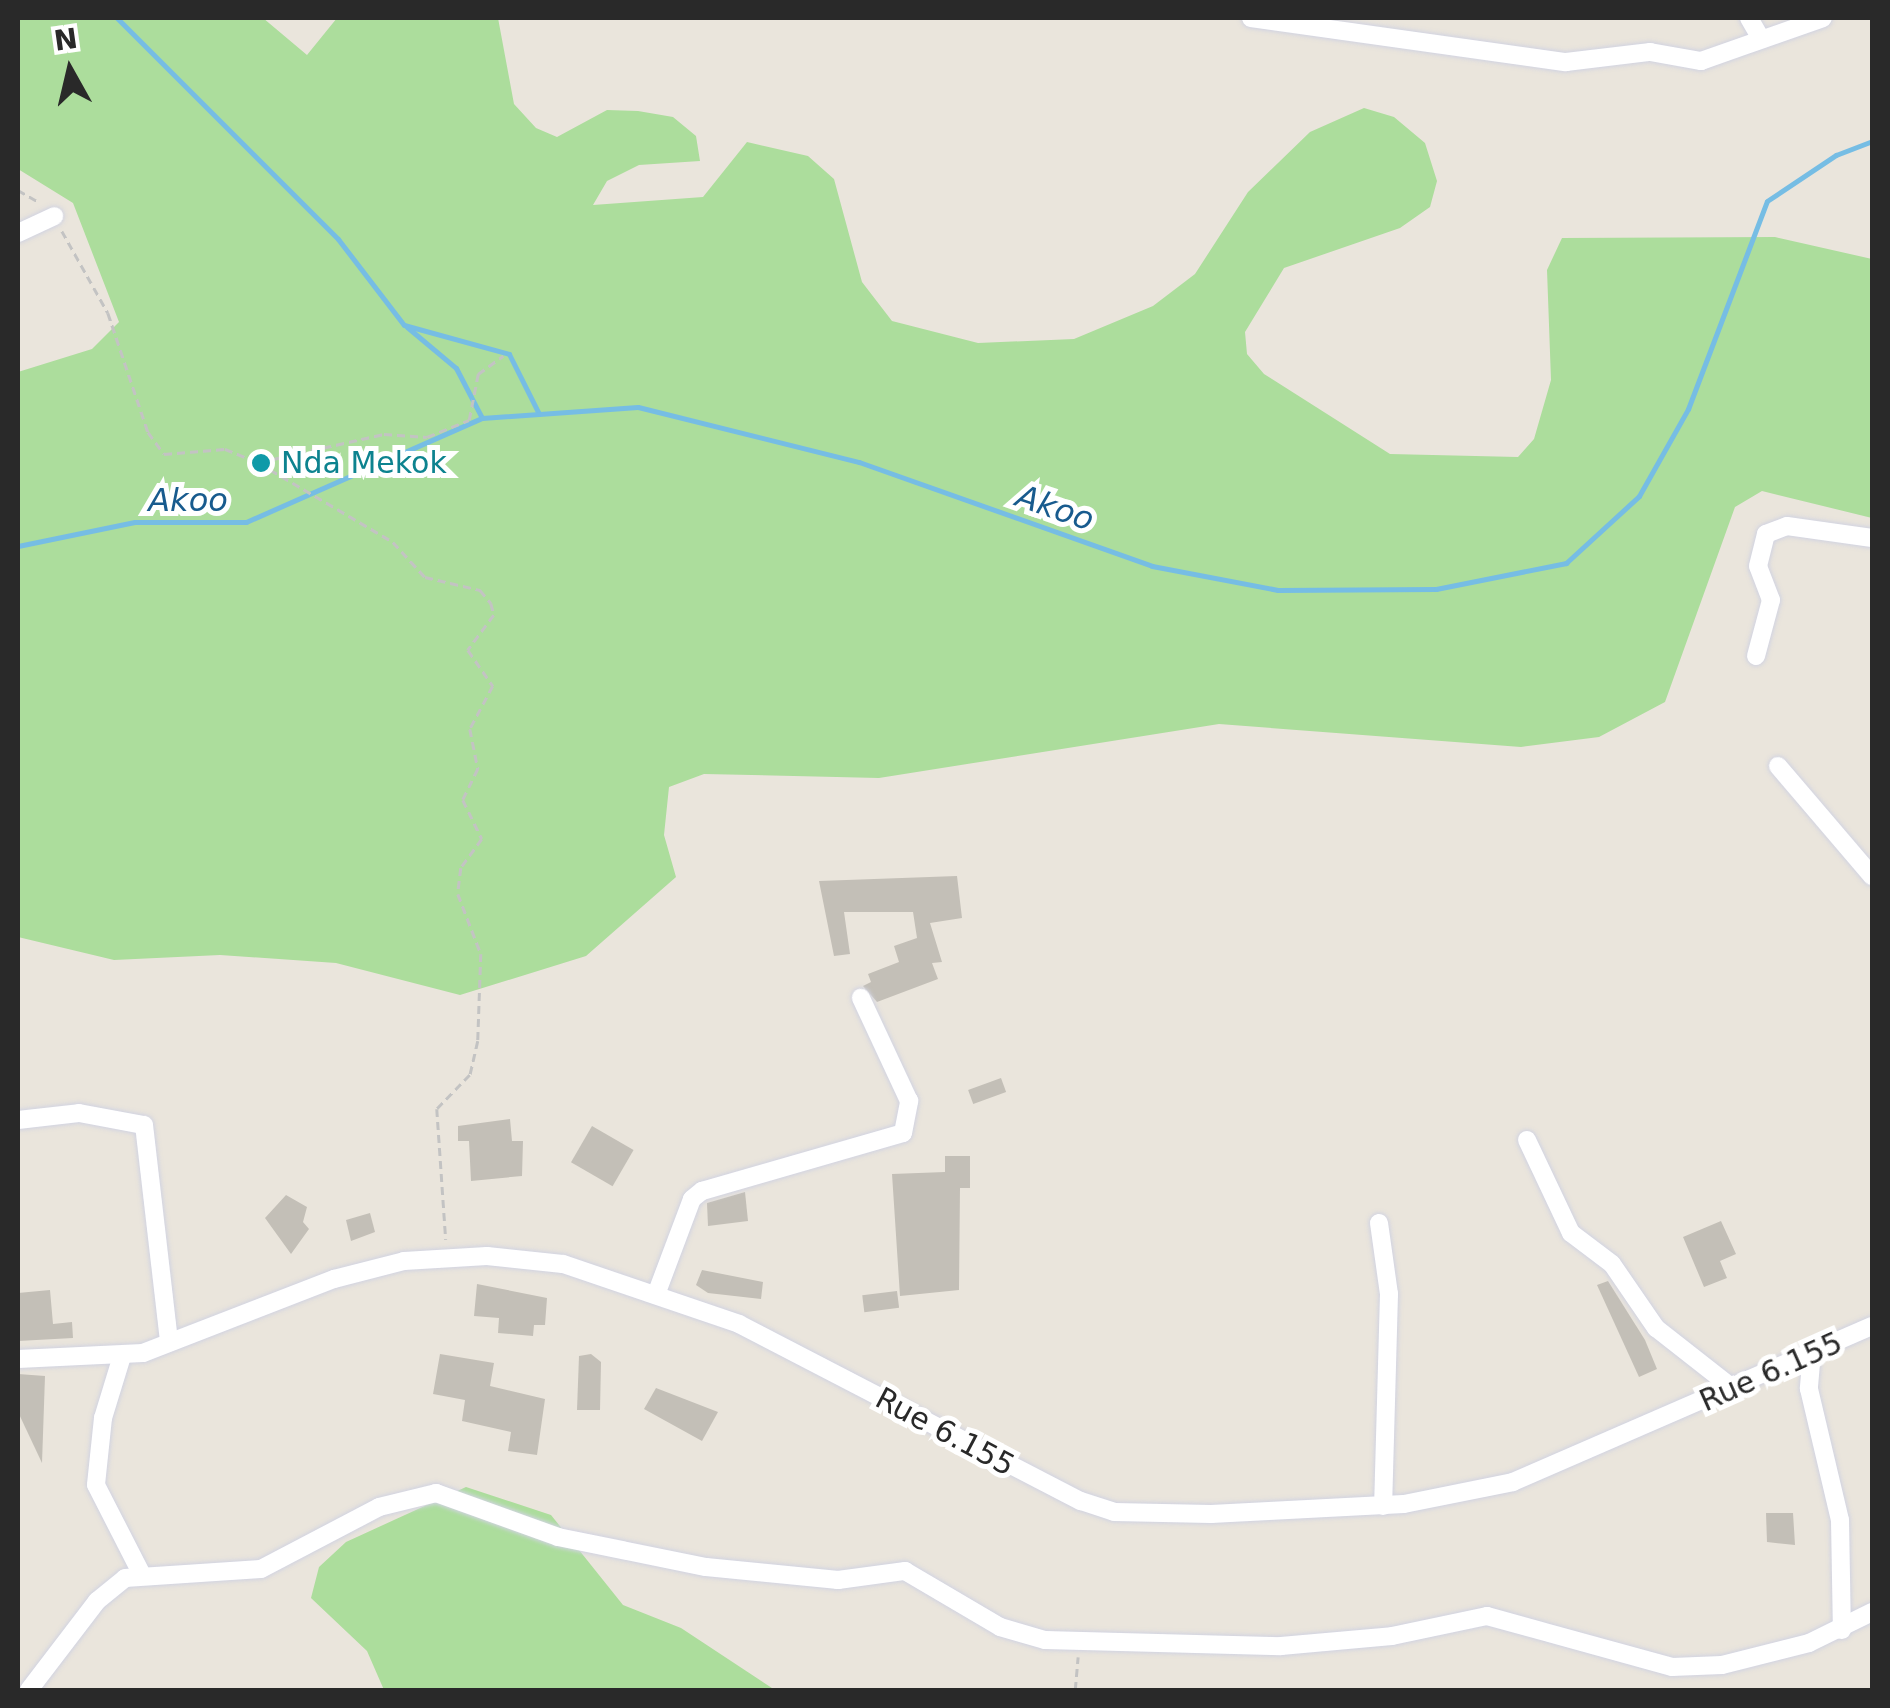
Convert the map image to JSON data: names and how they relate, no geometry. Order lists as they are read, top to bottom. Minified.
{"streets":{"street":["Rue 6.155"]},"water":["Akoo"],"places":["Nda Mekok"],"north":"top"}
